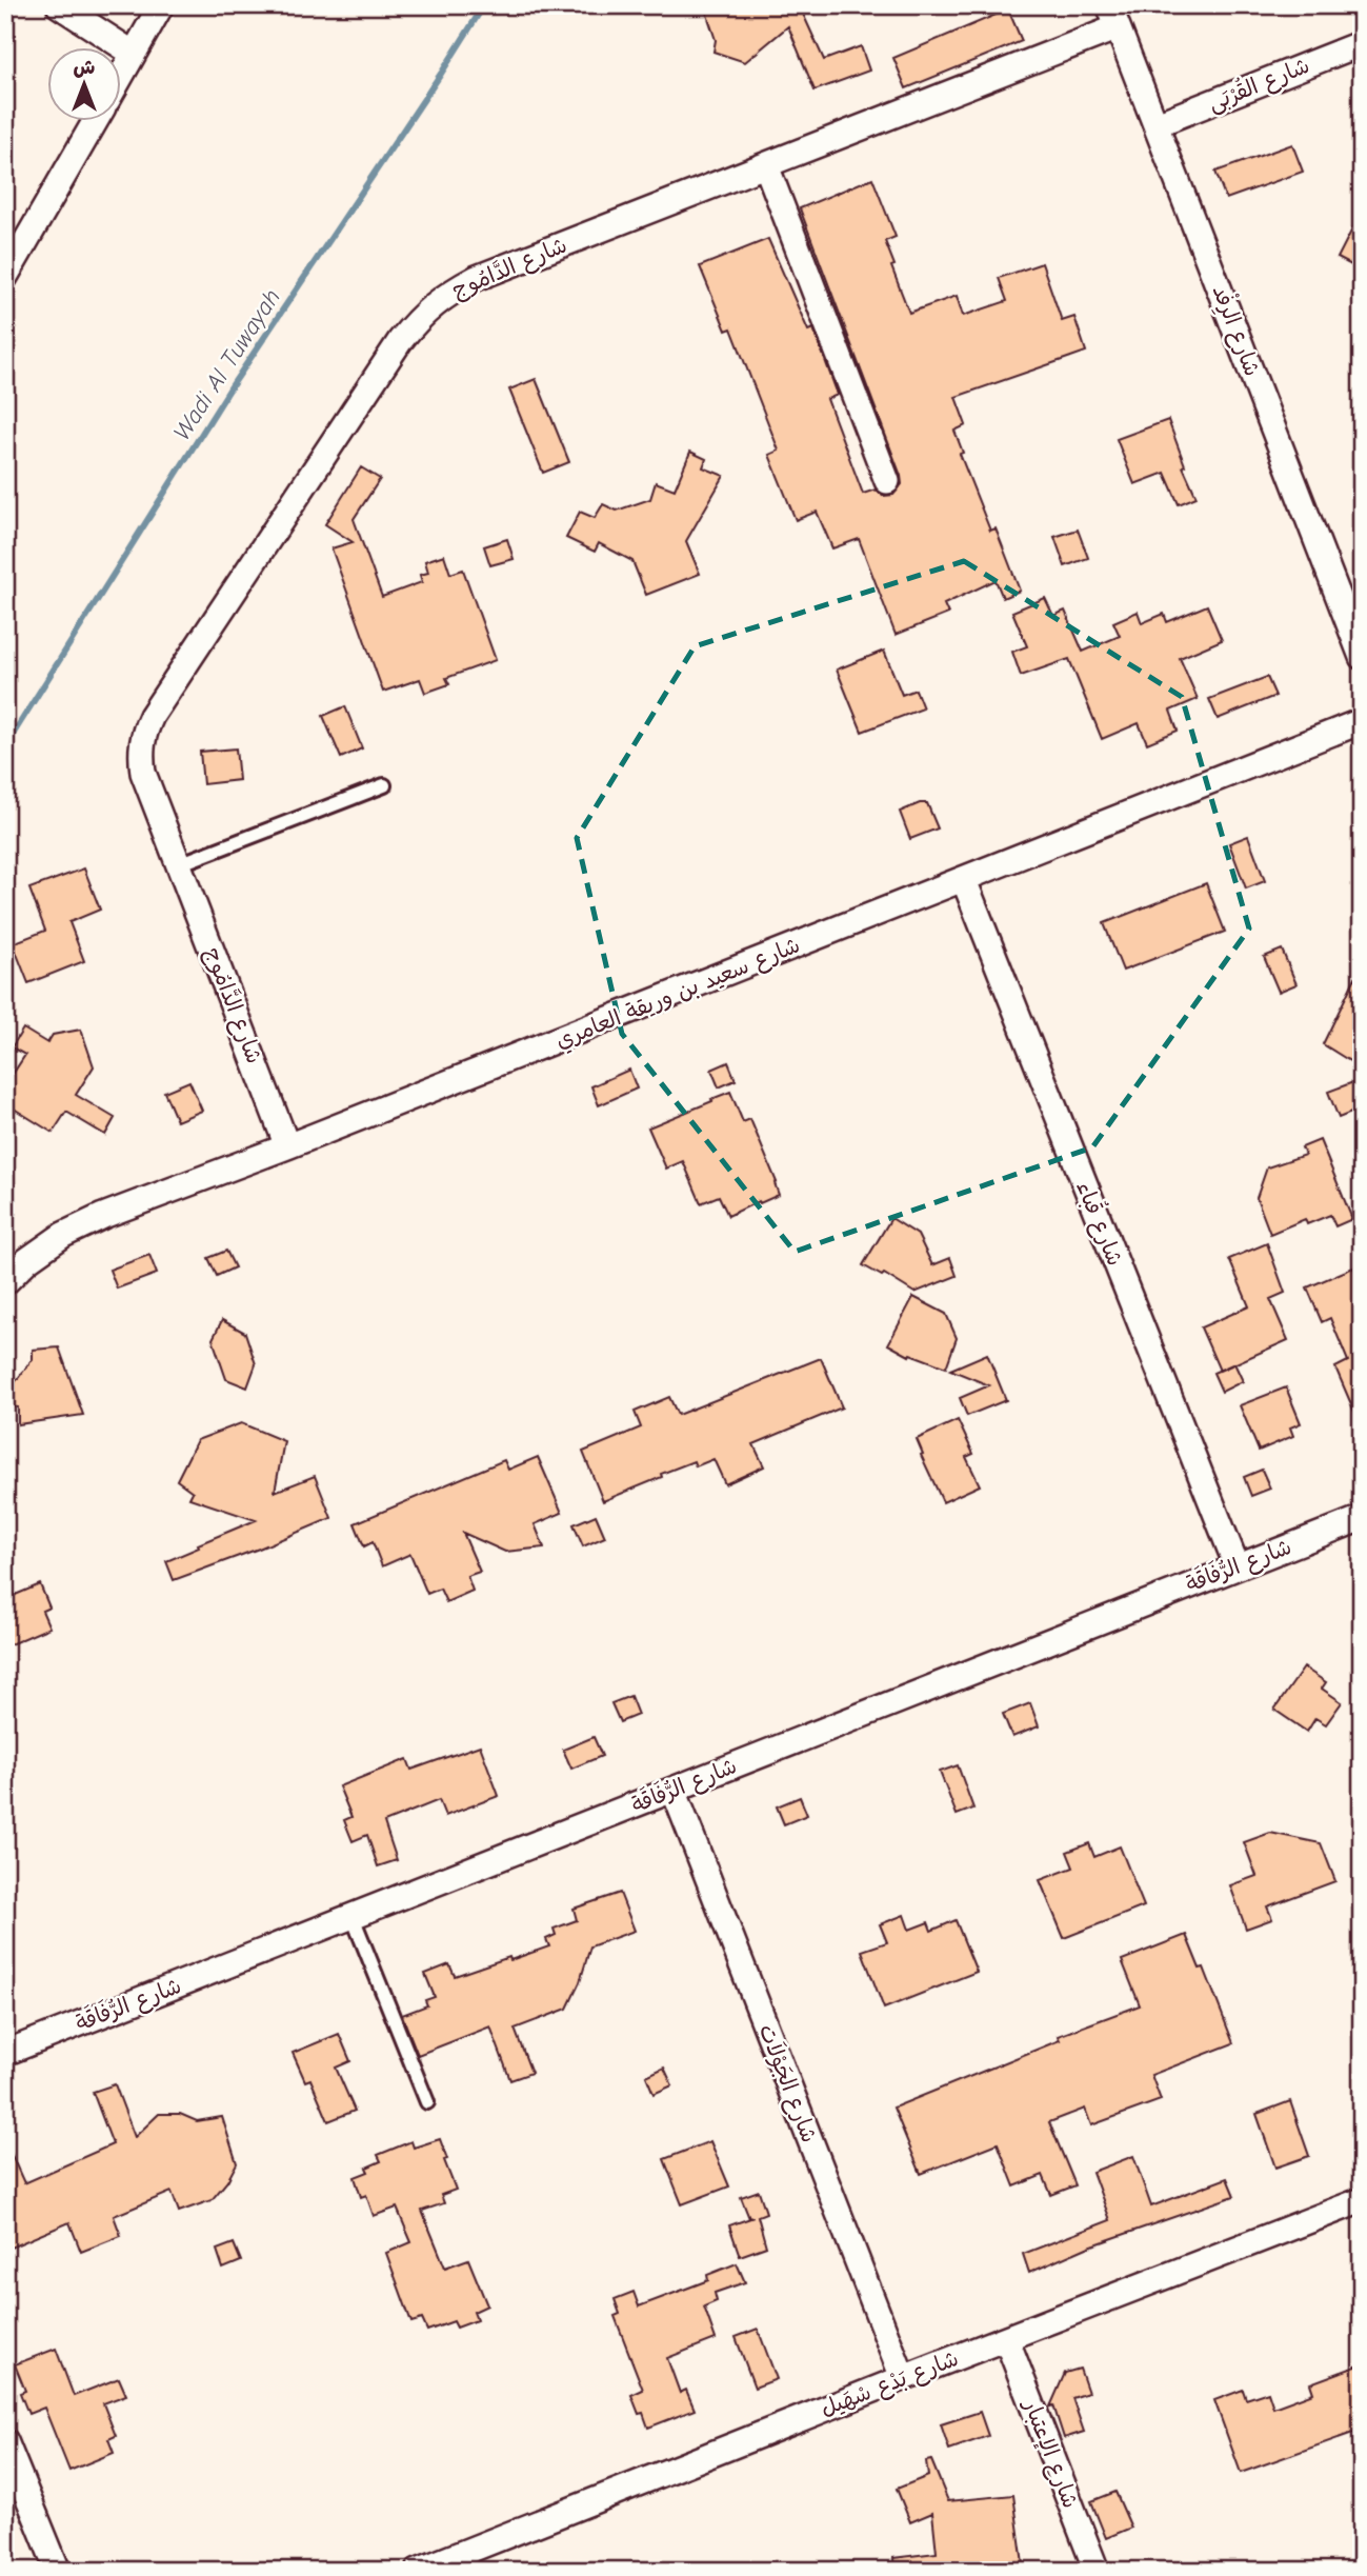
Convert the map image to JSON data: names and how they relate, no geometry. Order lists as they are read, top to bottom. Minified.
{"streets":{"street":["شارع القُرْبَى","شارع الدَّامُوج","شارع الرِفْد","شارع سعيد بن وريقة العامري","شارع قُباء","شارع الرُّفَاقَة","شارع الجَوْلاَت","شارع بَدْع سْهَيل","شارع الإعتبار"]},"crossings":[["شارع القُرْبَى","شارع الرِفْد"],["شارع الدَّامُوج","شارع الرِفْد"],["شارع الدَّامُوج","شارع سعيد بن وريقة العامري"],["شارع سعيد بن وريقة العامري","شارع قُباء"],["شارع قُباء","شارع الرُّفَاقَة"],["شارع الرُّفَاقَة","شارع الجَوْلاَت"],["شارع الجَوْلاَت","شارع بَدْع سْهَيل"],["شارع بَدْع سْهَيل","شارع الإعتبار"]],"water":["Wadi Al Tuwayah"],"north":"top"}
